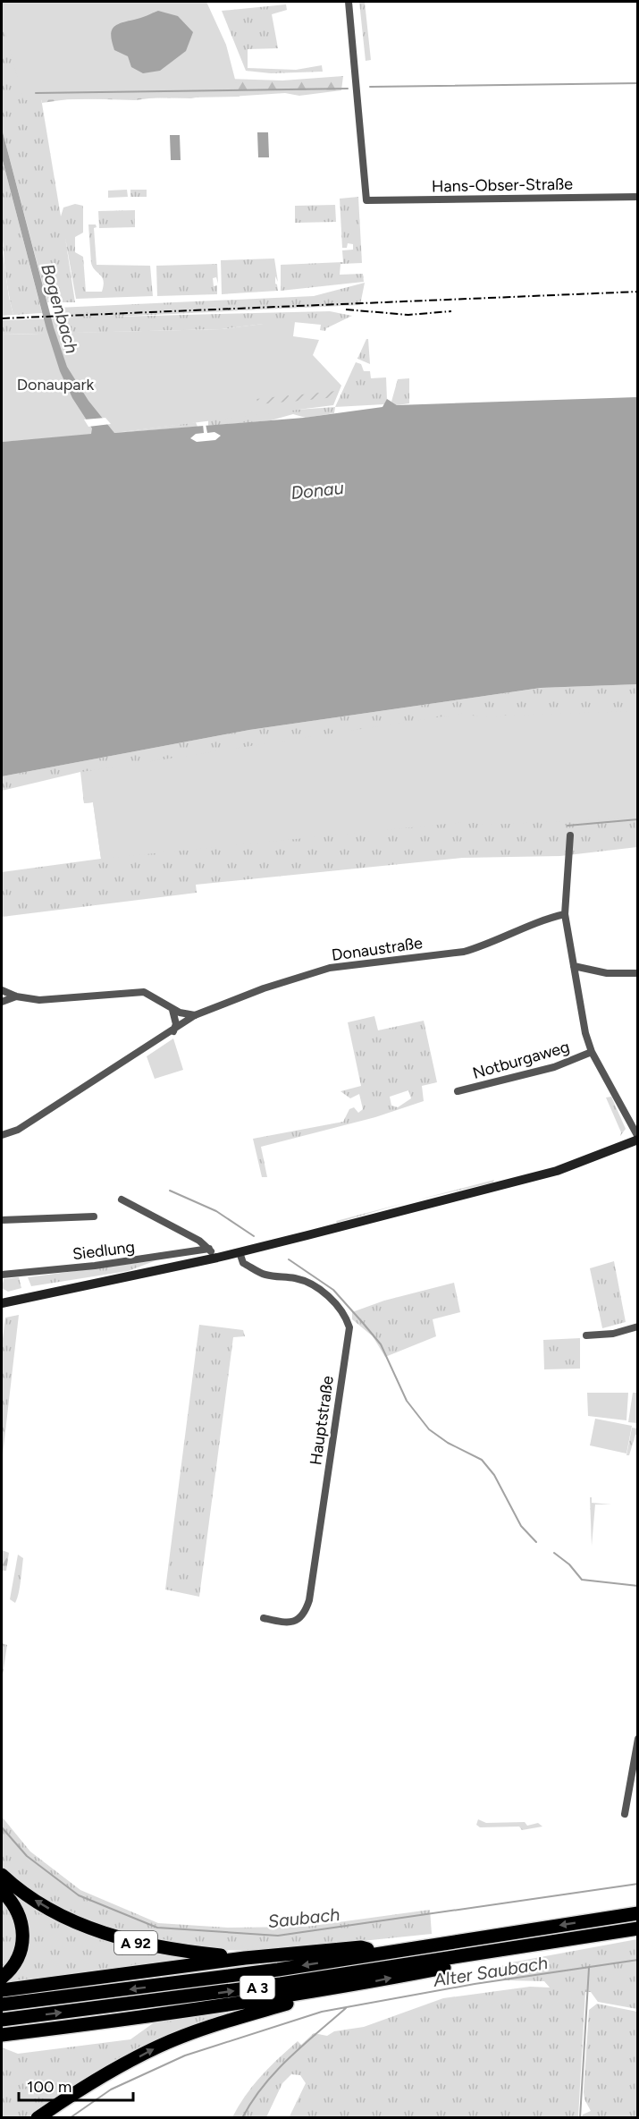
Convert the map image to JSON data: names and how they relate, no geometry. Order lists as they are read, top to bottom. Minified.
{"streets":{"highway":["A 92","A 3"],"street":["Hans-Obser-Straße","Donaustraße","Notburgaweg","Siedlung","Hauptstraße"]},"crossings":[["A 92","A 3"]],"water":["Bogenbach","Donau","Saubach","Alter Saubach"],"parks":["Donaupark"],"scale_bar":"100 m"}
